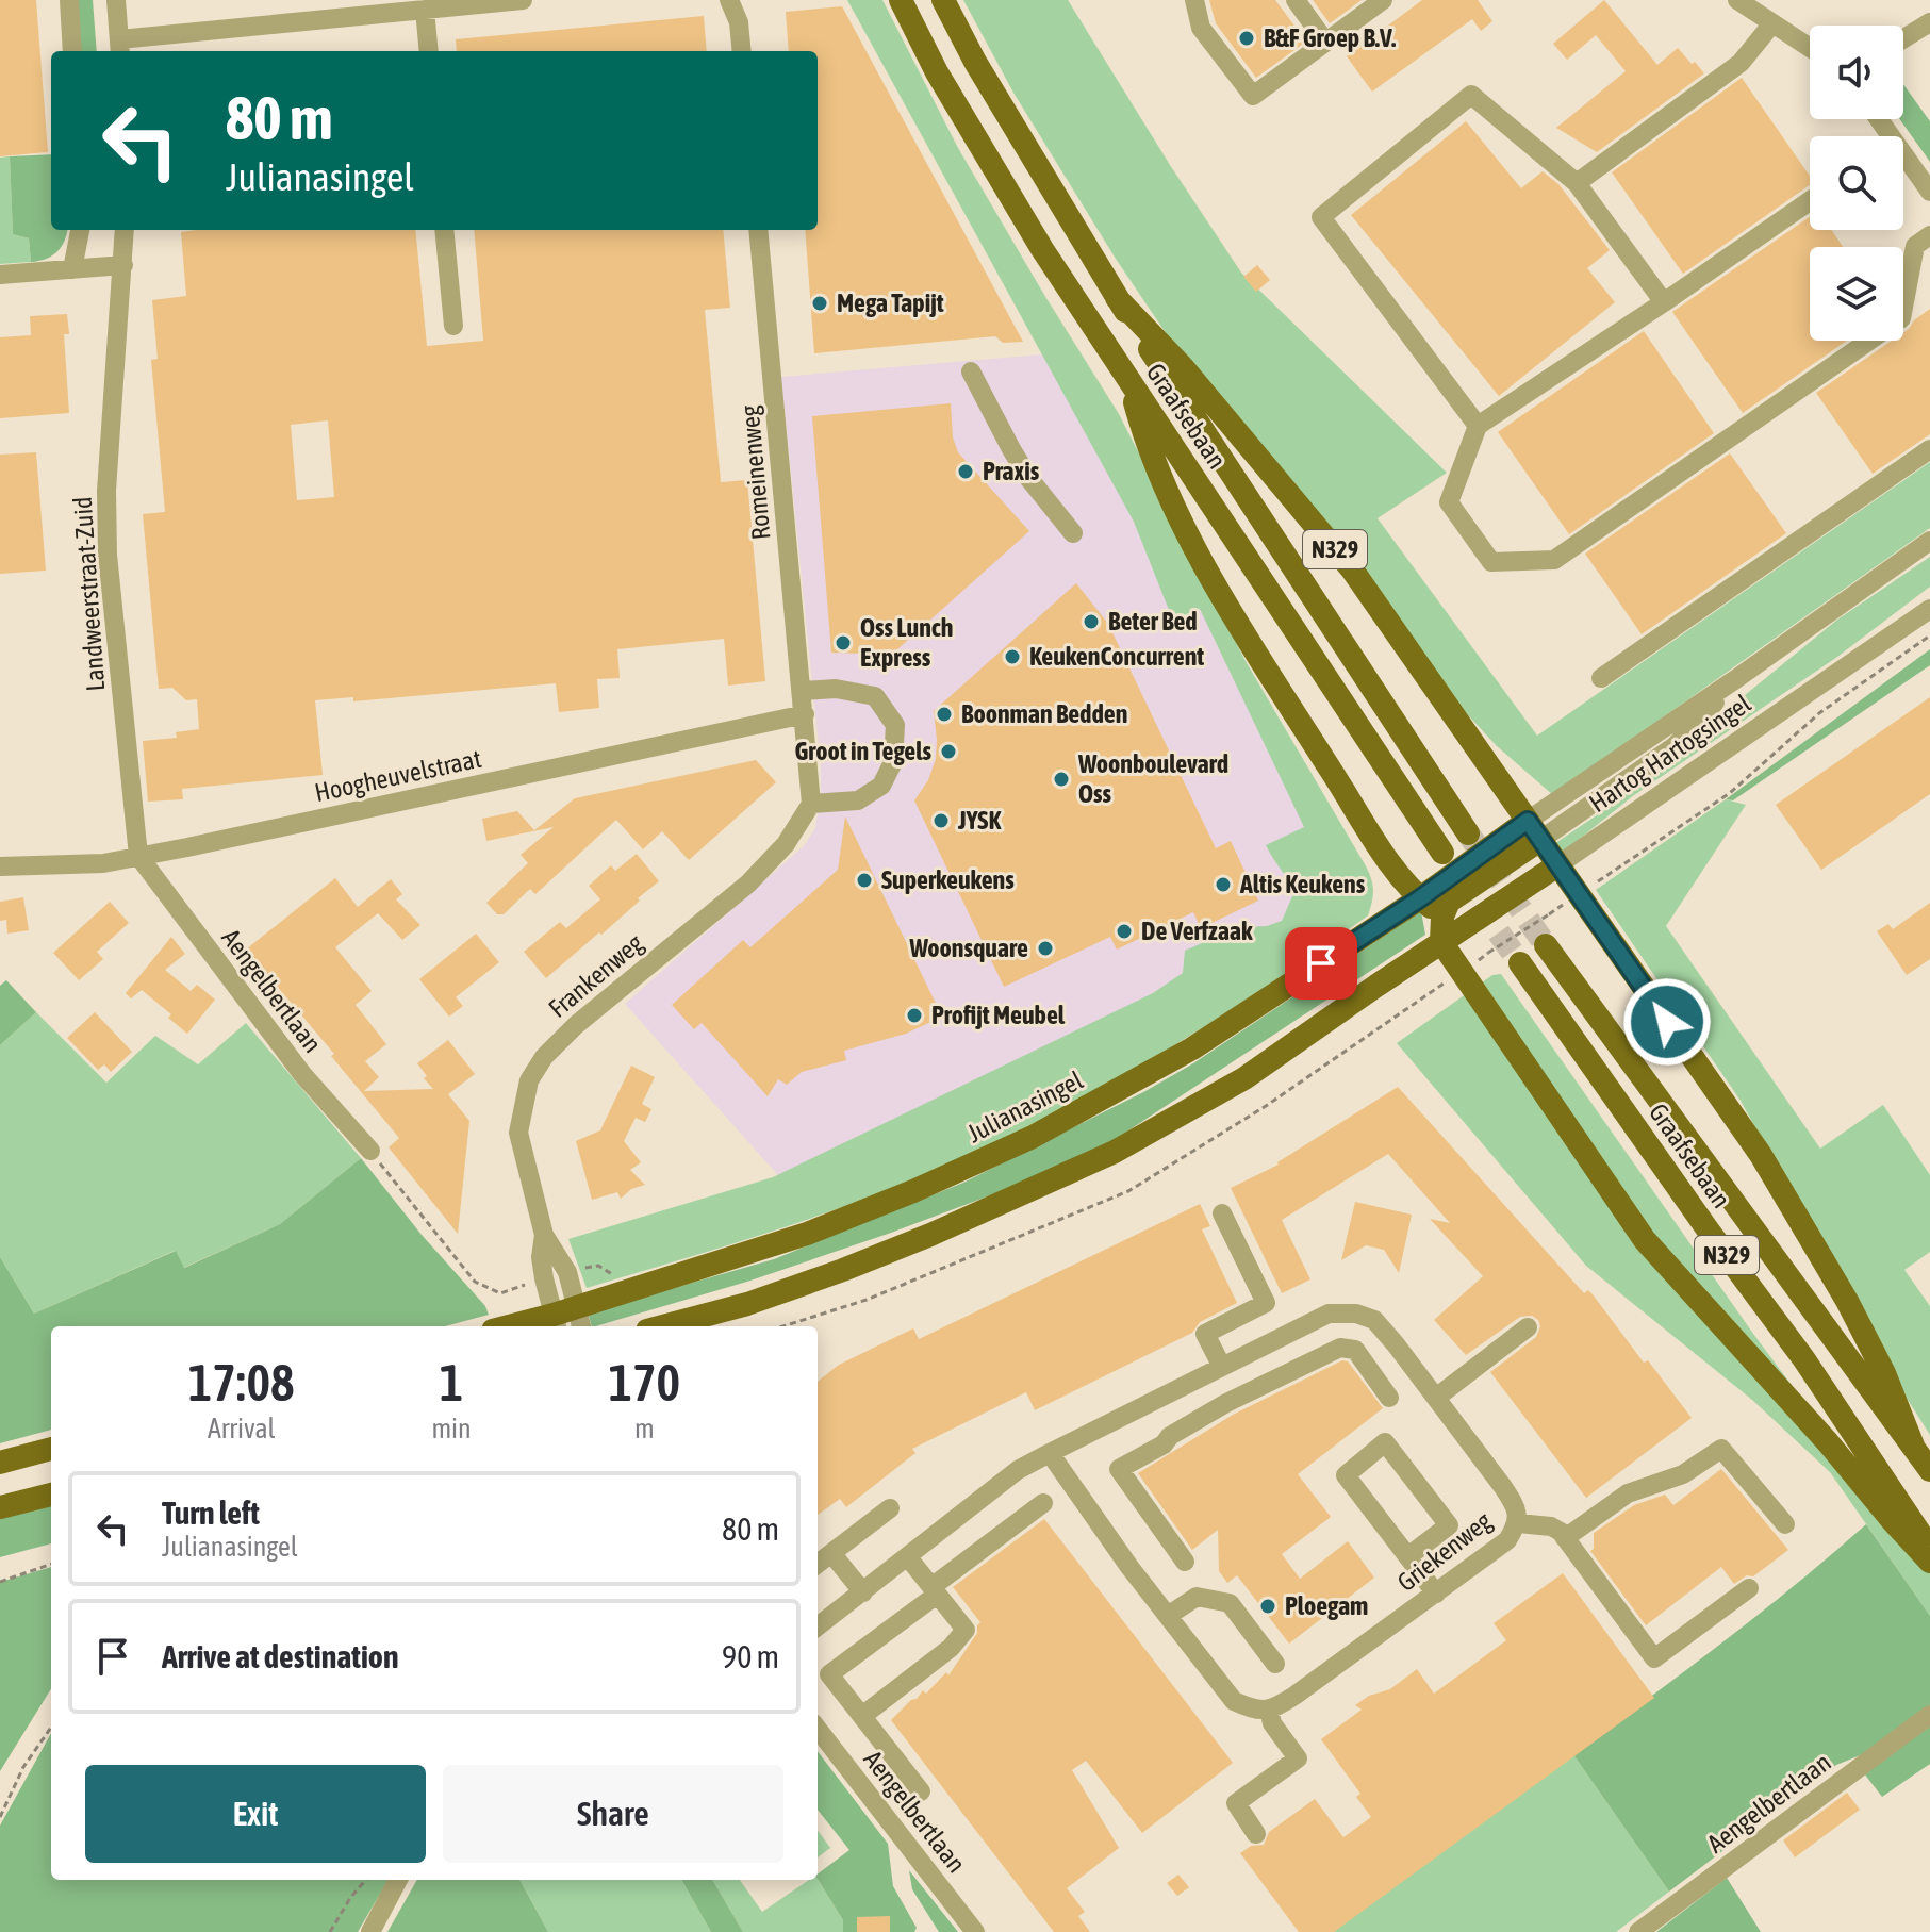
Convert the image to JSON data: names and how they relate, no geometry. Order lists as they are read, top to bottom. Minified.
{"streets":{"main road":["Graafsebaan","N329","Hartog Hartogsingel","Julianasingel"],"street":["Romeinenweg","Landweerstraat-Zuid","Hoogheuvelstraat","Frankenweg","Aengelbertlaan","Griekenweg"]},"crossings":[["Graafsebaan","N329"],["Romeinenweg","Hoogheuvelstraat"],["N329","Hartog Hartogsingel"],["N329","Julianasingel"],["Landweerstraat-Zuid","Hoogheuvelstraat"],["Landweerstraat-Zuid","Aengelbertlaan"],["Hartog Hartogsingel","Julianasingel"],["Hoogheuvelstraat","Aengelbertlaan"],["Frankenweg","Julianasingel"]],"places":["B&F Groep B.V.","Mega Tapijt","Praxis","Beter Bed","Oss Lunch Express","KeukenConcurrent","Boonman Bedden","Groot in Tegels","Woonboulevard Oss","JYSK","Superkeukens","Altis Keukens","De Verfzaak","Woonsquare","Profijt Meubel","Ploegam"],"page":{"turn":["80 m","Julianasingel"],"eta":["17:08","Arrival","1","min","170","m"],"list":[{"name":"Turn left","note":"Julianasingel","value":"80 m"},{"name":"Arrive at destination","value":"90 m"}],"buttons":["Exit","Share"]}}
